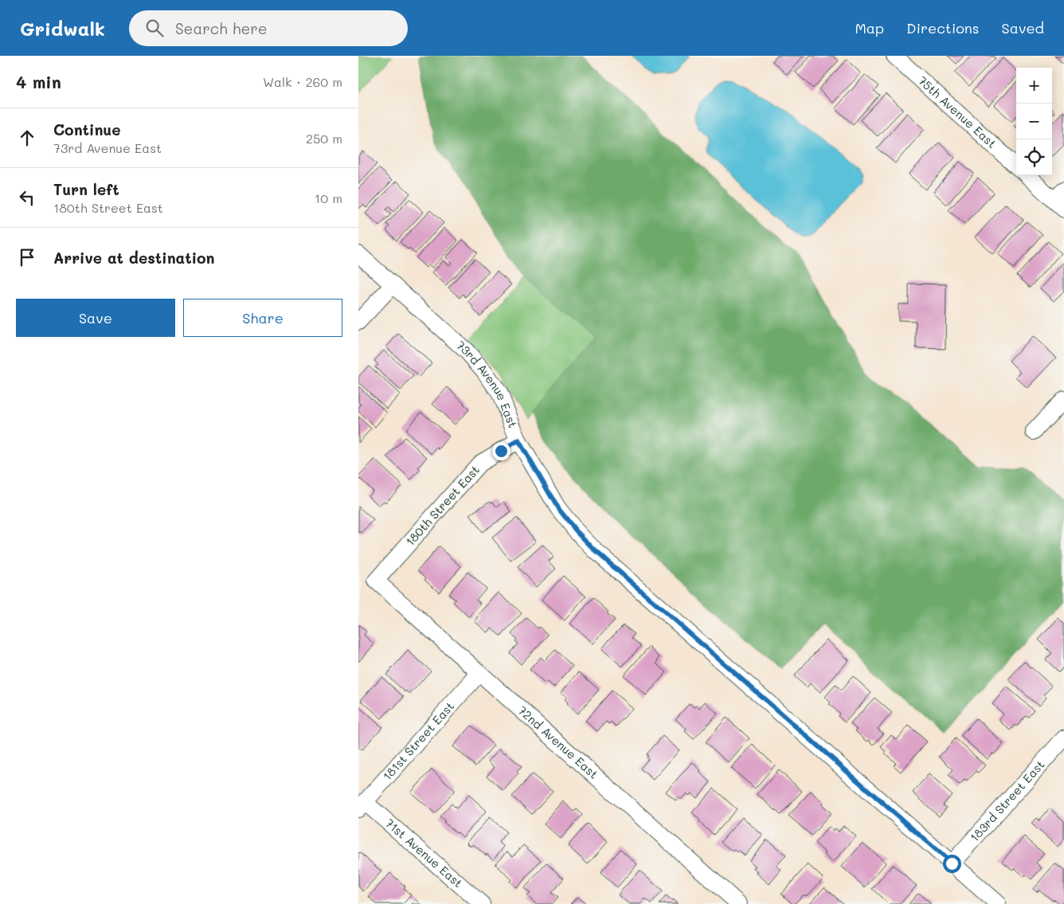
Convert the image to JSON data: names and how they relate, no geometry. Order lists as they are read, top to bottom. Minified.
{"streets":{"street":["75th Avenue East","73rd Avenue East","180th Street East","181st Street East","72nd Avenue East","183rd Street East","71st Avenue East"]},"crossings":[["73rd Avenue East","180th Street East"],["73rd Avenue East","183rd Street East"],["180th Street East","72nd Avenue East"],["181st Street East","72nd Avenue East"],["181st Street East","71st Avenue East"]],"page":{"header":"Gridwalk","search":"Search here","nav":["Map","Directions","Saved"],"heading":["4 min","Walk · 260 m"],"map_buttons":["+","−"],"list":[["Continue","73rd Avenue East","250 m"],["Turn left","180th Street East","10 m"],"Arrive at destination"],"buttons":["Save","Share"]}}
